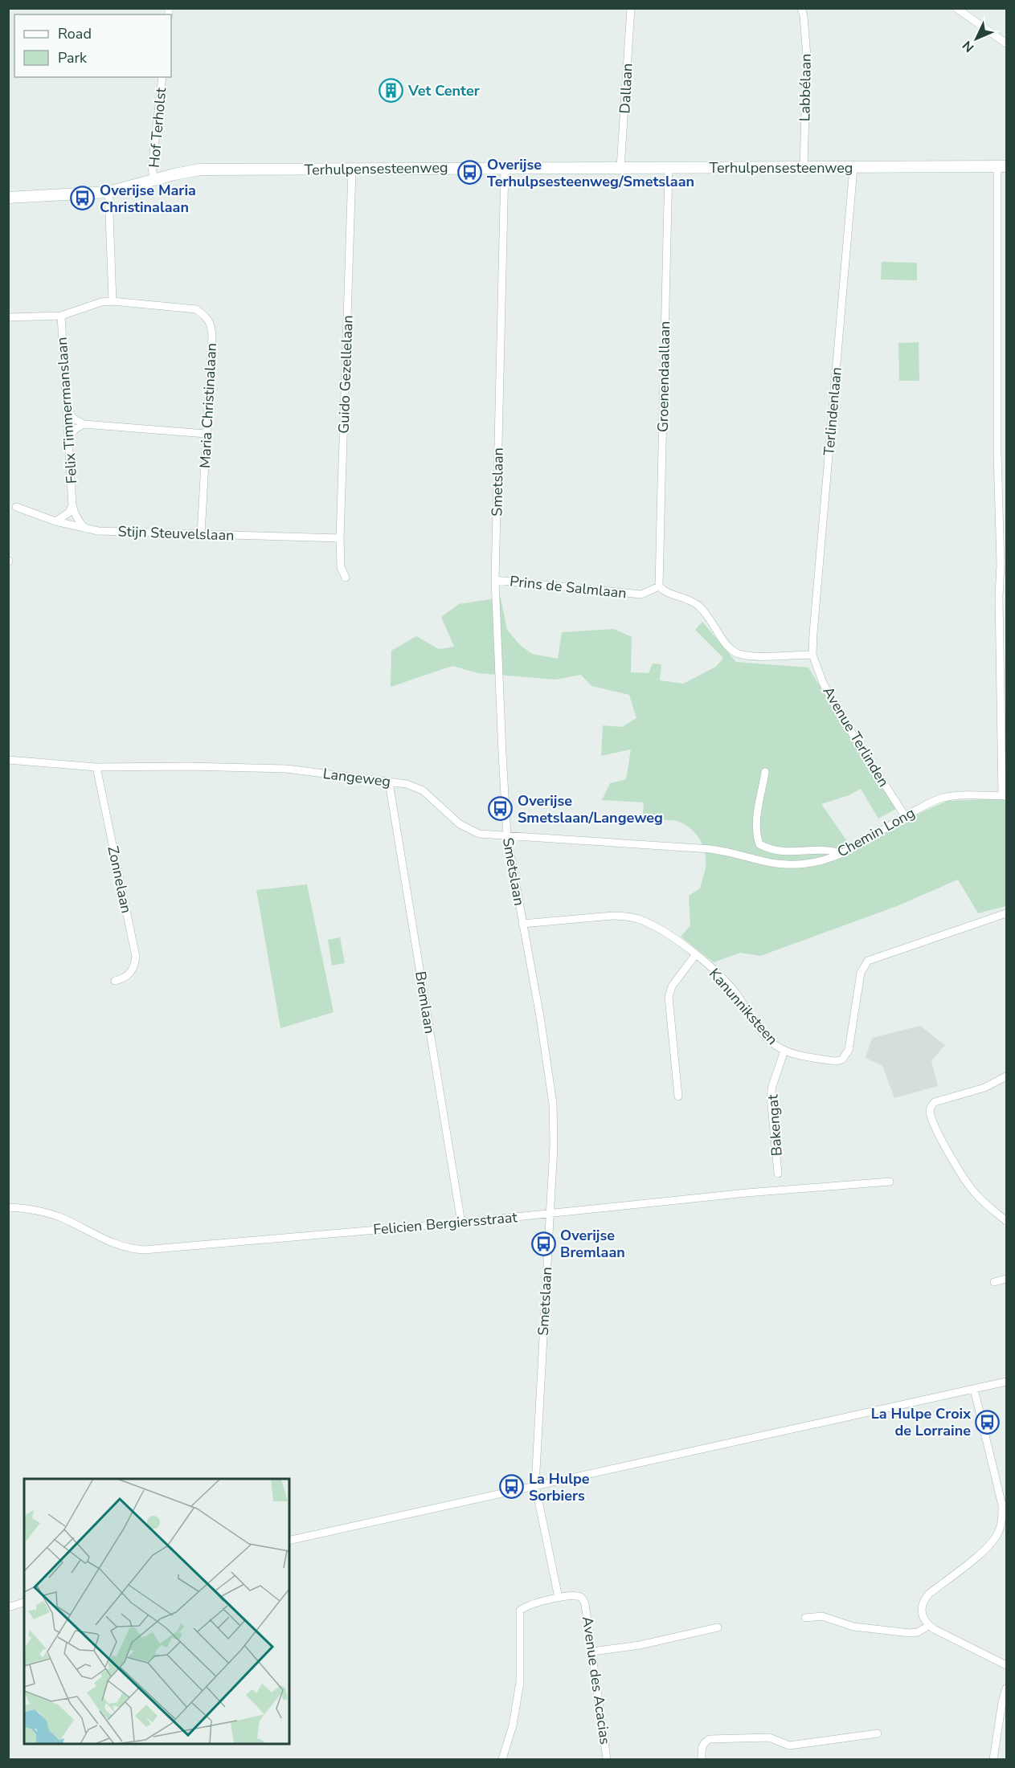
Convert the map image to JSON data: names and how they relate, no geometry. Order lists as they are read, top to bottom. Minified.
{"streets":{"main road":["Terhulpensesteenweg"],"street":["Labbélaan","Dallaan","Hof Terholst","Guido Gezellelaan","Groenendaallaan","Maria Christinalaan","Felix Timmermanslaan","Terlindenlaan","Smetslaan","Stijn Steuvelslaan","Prins de Salmlaan","Avenue Terlinden","Langeweg","Chemin Long","Zonnelaan","Bremlaan","Kanunniksteen","Bakengat","Felicien Bergiersstraat","Avenue des Acacias"]},"crossings":[["Labbélaan","Terhulpensesteenweg"],["Dallaan","Terhulpensesteenweg"],["Hof Terholst","Terhulpensesteenweg"],["Terhulpensesteenweg","Guido Gezellelaan"],["Terhulpensesteenweg","Groenendaallaan"],["Terhulpensesteenweg","Terlindenlaan"],["Terhulpensesteenweg","Smetslaan"],["Guido Gezellelaan","Stijn Steuvelslaan"],["Groenendaallaan","Prins de Salmlaan"],["Maria Christinalaan","Felix Timmermanslaan"],["Maria Christinalaan","Stijn Steuvelslaan"],["Felix Timmermanslaan","Stijn Steuvelslaan"],["Terlindenlaan","Avenue Terlinden"],["Smetslaan","Prins de Salmlaan"],["Smetslaan","Langeweg"],["Smetslaan","Kanunniksteen"],["Smetslaan","Felicien Bergiersstraat"],["Smetslaan","Avenue des Acacias"],["Avenue Terlinden","Chemin Long"],["Langeweg","Chemin Long"],["Langeweg","Zonnelaan"],["Langeweg","Bremlaan"],["Bremlaan","Felicien Bergiersstraat"],["Kanunniksteen","Bakengat"]],"places":{"building":["Vet Center"],"bus stop":["Overijse Terhulpsesteenweg/Smetslaan","Overijse Maria Christinalaan","Overijse Smetslaan/Langeweg","Overijse Bremlaan","La Hulpe Croix de Lorraine","La Hulpe Sorbiers"]},"legend":["Road","Park"],"north":"bottom left"}
